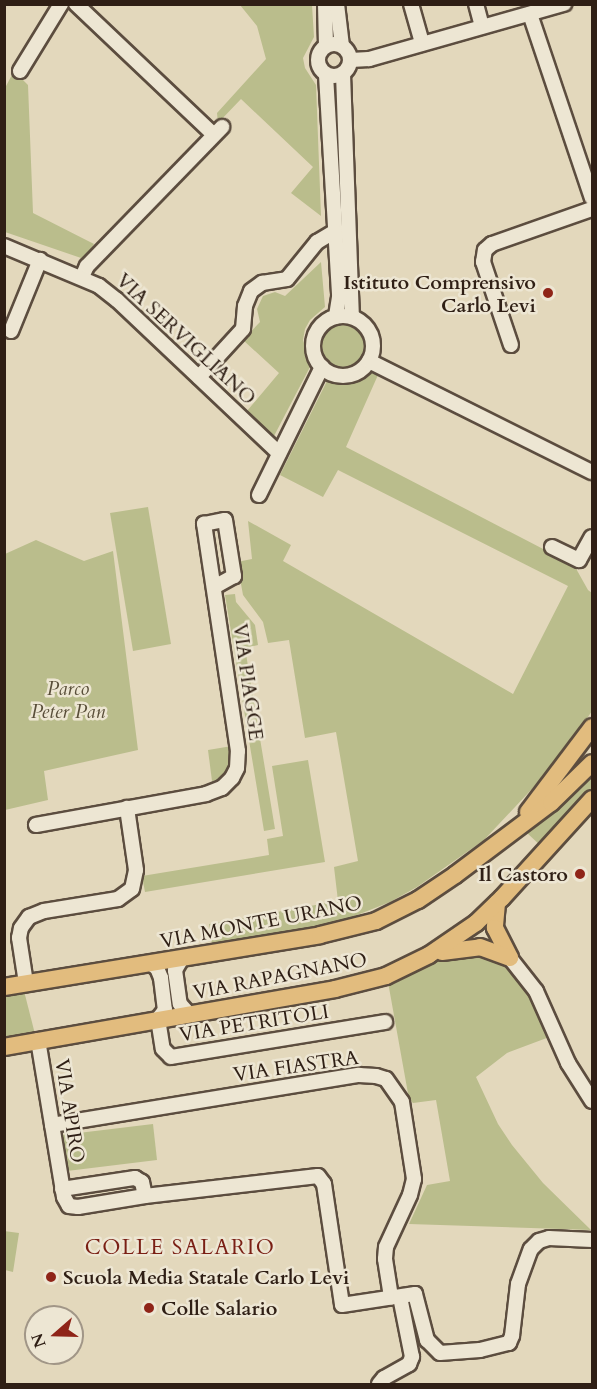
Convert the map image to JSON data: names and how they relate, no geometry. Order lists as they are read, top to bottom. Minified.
{"streets":{"main road":["VIA MONTE URANO","VIA RAPAGNANO"],"street":["VIA SERVIGLIANO","VIA PIAGGE","VIA PETRITOLI","VIA FIASTRA","VIA APIRO"]},"crossings":[["VIA MONTE URANO","VIA PETRITOLI"],["VIA RAPAGNANO","VIA PETRITOLI"],["VIA RAPAGNANO","VIA APIRO"],["VIA FIASTRA","VIA APIRO"]],"districts":["COLLE SALARIO"],"parks":["Parco Peter Pan"],"places":["Istituto Comprensivo Carlo Levi","Il Castoro","Scuola Media Statale Carlo Levi","Colle Salario"],"north":"left"}
